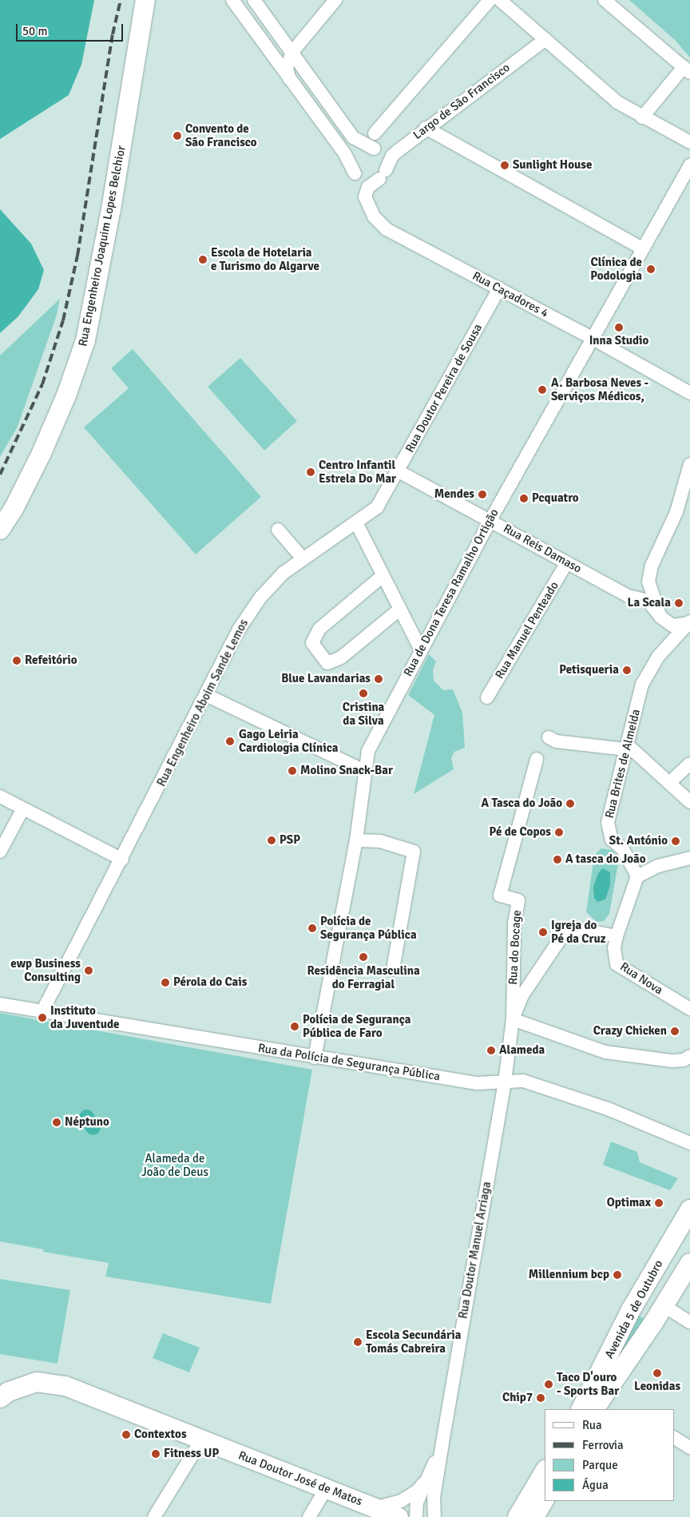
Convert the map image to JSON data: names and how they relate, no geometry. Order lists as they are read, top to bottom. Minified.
{"streets":{"street":["Largo de São Francisco","Rua Engenheiro Joaquim Lopes Belchior","Rua Caçadores 4","Rua Doutor Pereira de Sousa","Rua Reis Damaso","Rua de Dona Teresa Ramalho Ortigão","Rua Manuel Penteado","Rua Engenheiro Aboim Sande Lemos","Rua Brites de Almeida","Rua do Bocage","Rua Nova","Rua da Polícia de Segurança Pública","Rua Doutor Manuel Arriaga","Avenida 5 de Outubro","Rua Doutor José de Matos"]},"crossings":[["Largo de São Francisco","Rua Caçadores 4"],["Rua Caçadores 4","Rua Doutor Pereira de Sousa"],["Rua Caçadores 4","Rua de Dona Teresa Ramalho Ortigão"],["Rua Doutor Pereira de Sousa","Rua Reis Damaso"],["Rua Doutor Pereira de Sousa","Rua Engenheiro Aboim Sande Lemos"],["Rua Reis Damaso","Rua de Dona Teresa Ramalho Ortigão"],["Rua Reis Damaso","Rua Manuel Penteado"],["Rua de Dona Teresa Ramalho Ortigão","Rua da Polícia de Segurança Pública"],["Rua do Bocage","Rua da Polícia de Segurança Pública"],["Rua do Bocage","Rua Doutor Manuel Arriaga"],["Rua da Polícia de Segurança Pública","Rua Doutor Manuel Arriaga"],["Rua Doutor Manuel Arriaga","Rua Doutor José de Matos"]],"parks":["Alameda de João de Deus"],"places":["Convento de São Francisco","Sunlight House","Escola de Hotelaria e Turismo do Algarve","Clínica de Podologia","Inna Studio","A. Barbosa Neves - Serviços Médicos,","Centro Infantil Estrela Do Mar","Mendes","Pcquatro","La Scala","Refeitório","Petisqueria","Blue Lavandarias","Cristina da Silva","Gago Leiria Cardiologia Clínica","Molino Snack-Bar","A Tasca do João","Pé de Copos","PSP","St. António","A tasca do João","Polícia de Segurança Pública","Igreja do Pé da Cruz","Residência Masculina do Ferragial","ewp Business Consulting","Pérola do Cais","Instituto da Juventude","Polícia de Segurança Pública de Faro","Crazy Chicken","Alameda","Néptuno","Optimax","Millennium bcp","Escola Secundária Tomás Cabreira","Leonidas","Taco D'ouro - Sports Bar","Chip7","Contextos","Fitness UP"],"legend":["Rua","Ferrovia","Parque","Água"],"scale_bar":"50 m"}
